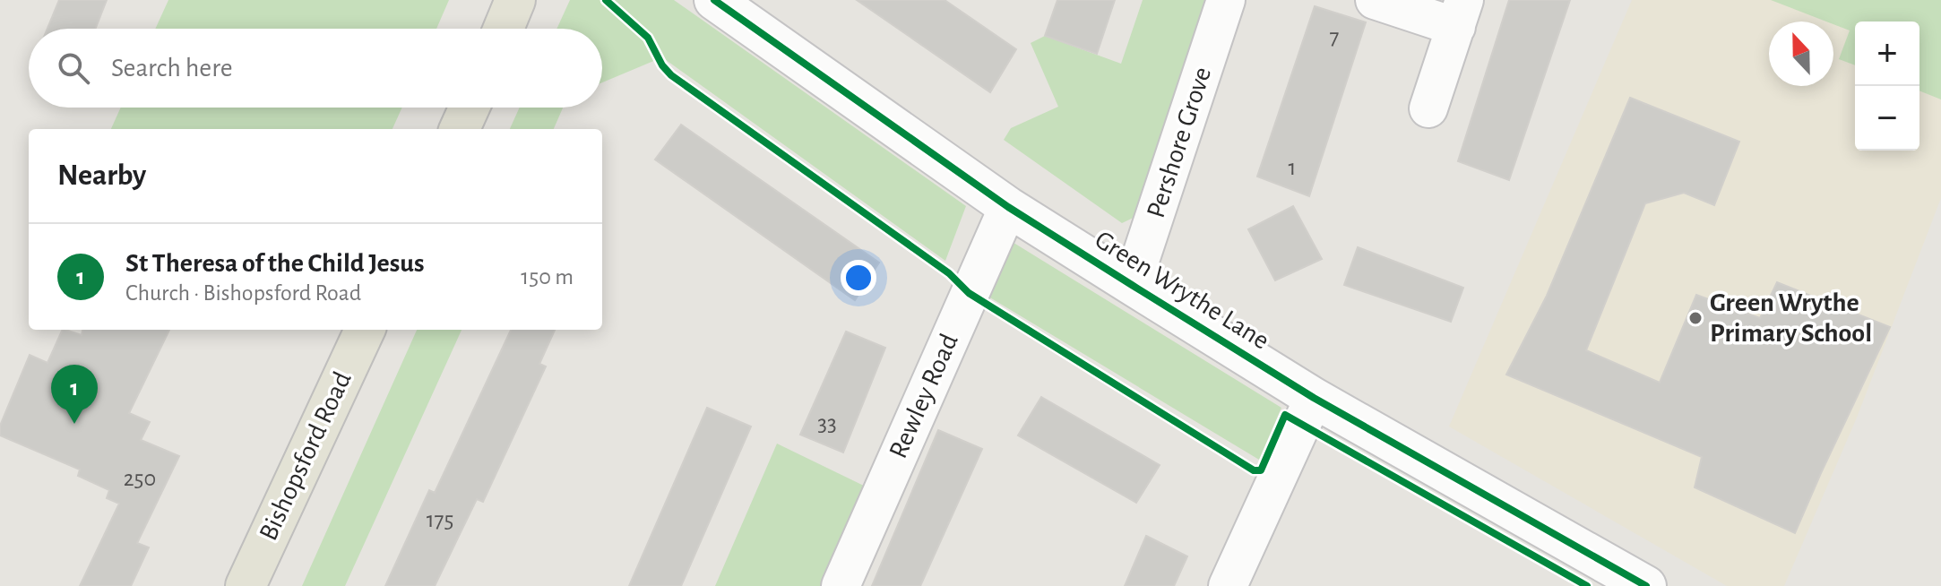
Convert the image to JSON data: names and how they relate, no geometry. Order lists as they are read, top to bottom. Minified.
{"streets":{"main road":["Bishopsford Road"],"street":["Pershore Grove","Green Wrythe Lane","Rewley Road"]},"crossings":[["Pershore Grove","Green Wrythe Lane"],["Green Wrythe Lane","Rewley Road"]],"places":["Green Wrythe Primary School"],"house_numbers":["7","1","33","250","175"],"north":"top","page":{"map_buttons":["+","−"],"search":"Search here","heading":"Nearby","list":[{"mark":"1","name":"St Theresa of the Child Jesus","note":"Church · Bishopsford Road","value":"150 m"}],"pins":"1"}}
